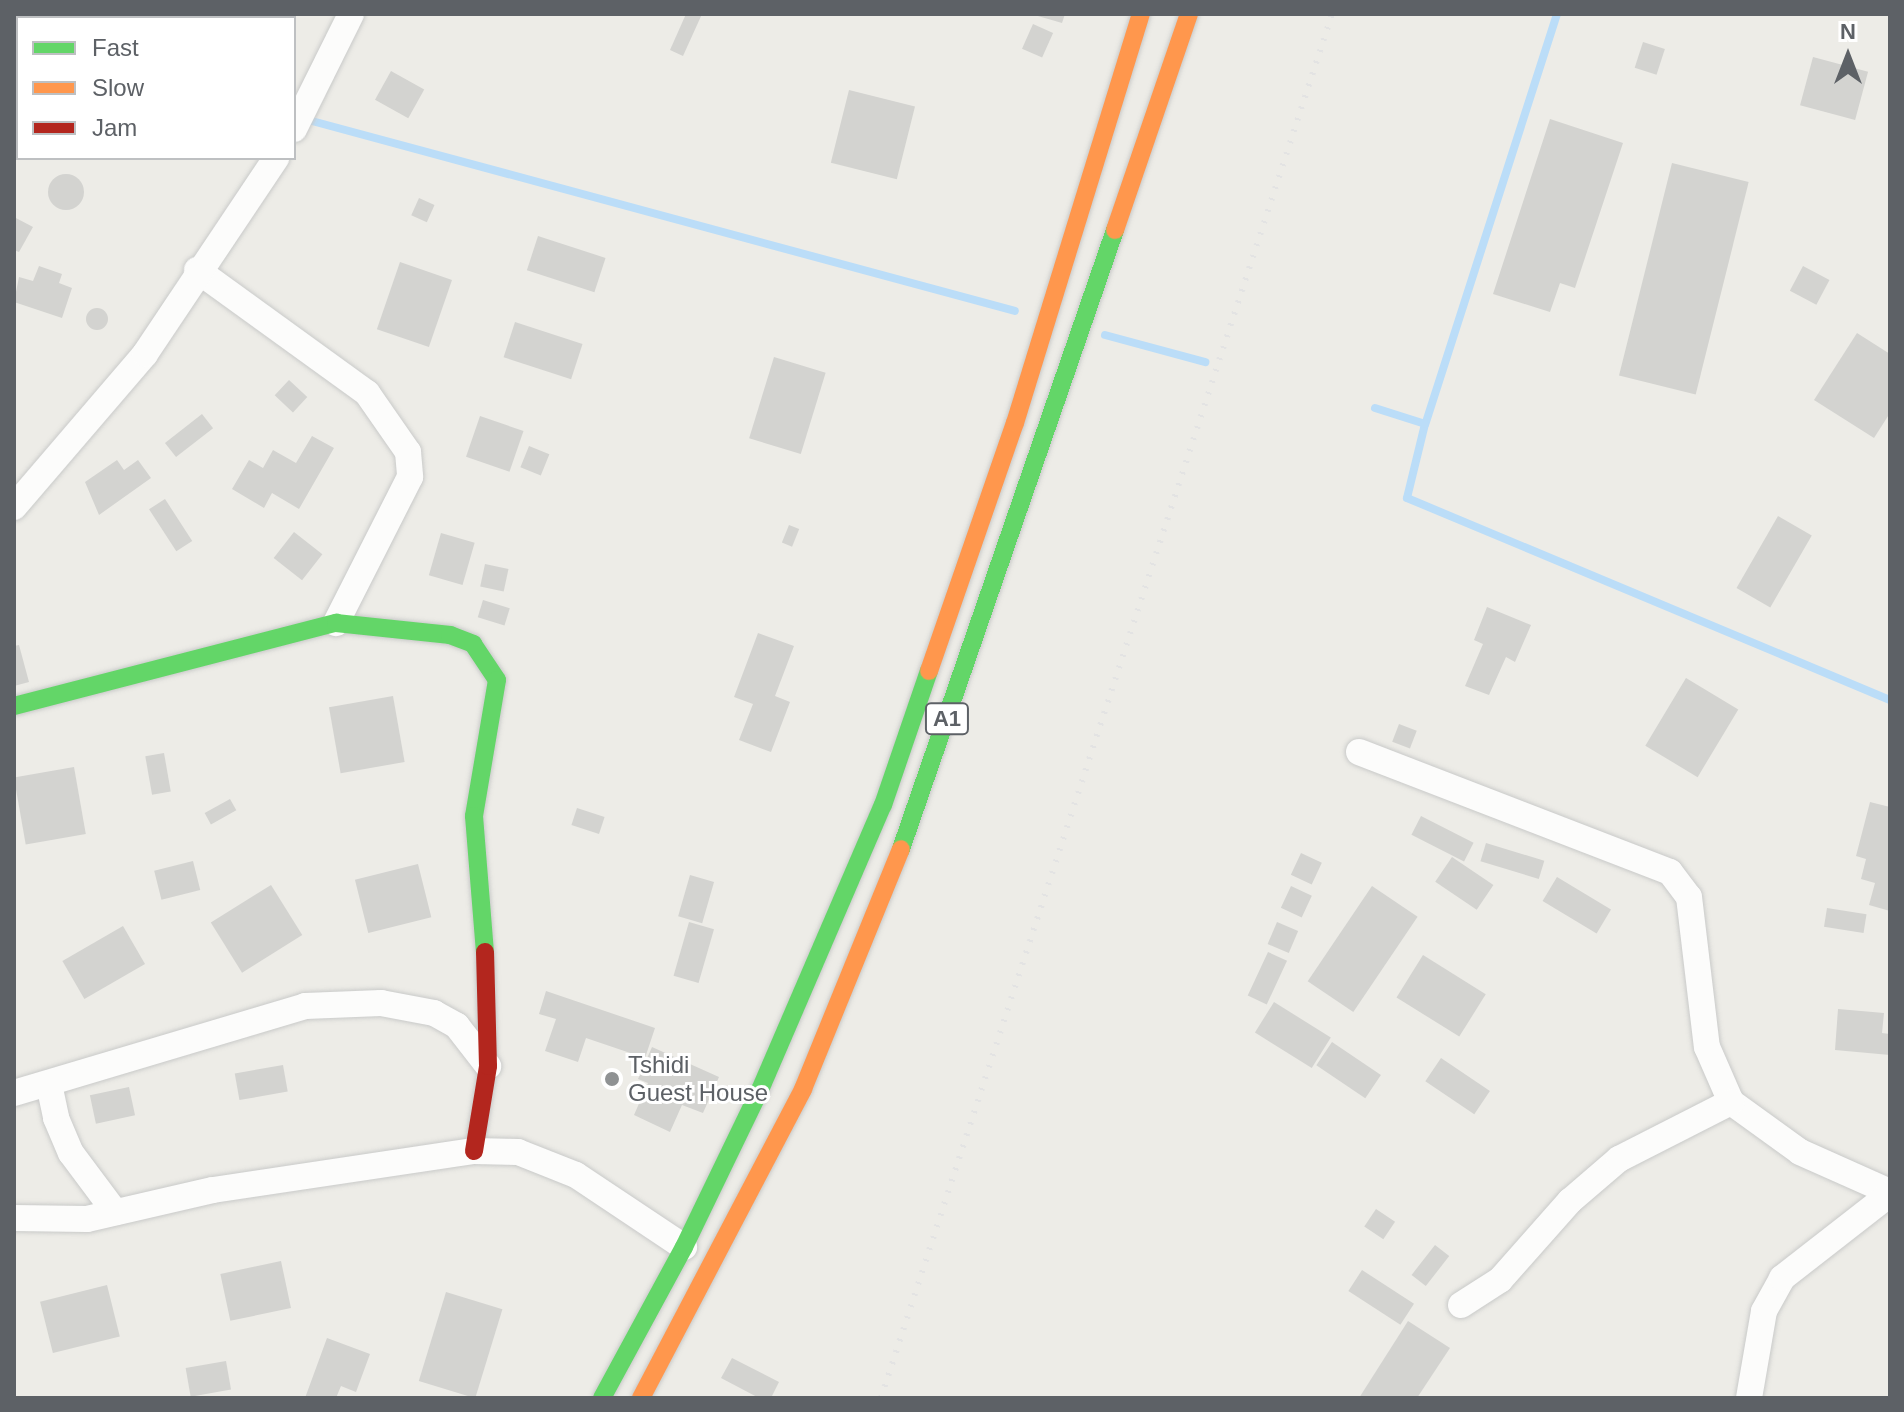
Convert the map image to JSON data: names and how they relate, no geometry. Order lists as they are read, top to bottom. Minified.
{"streets":{"main road":["A1"]},"places":["Tshidi Guest House"],"legend":["Fast","Slow","Jam"],"north":"top"}
